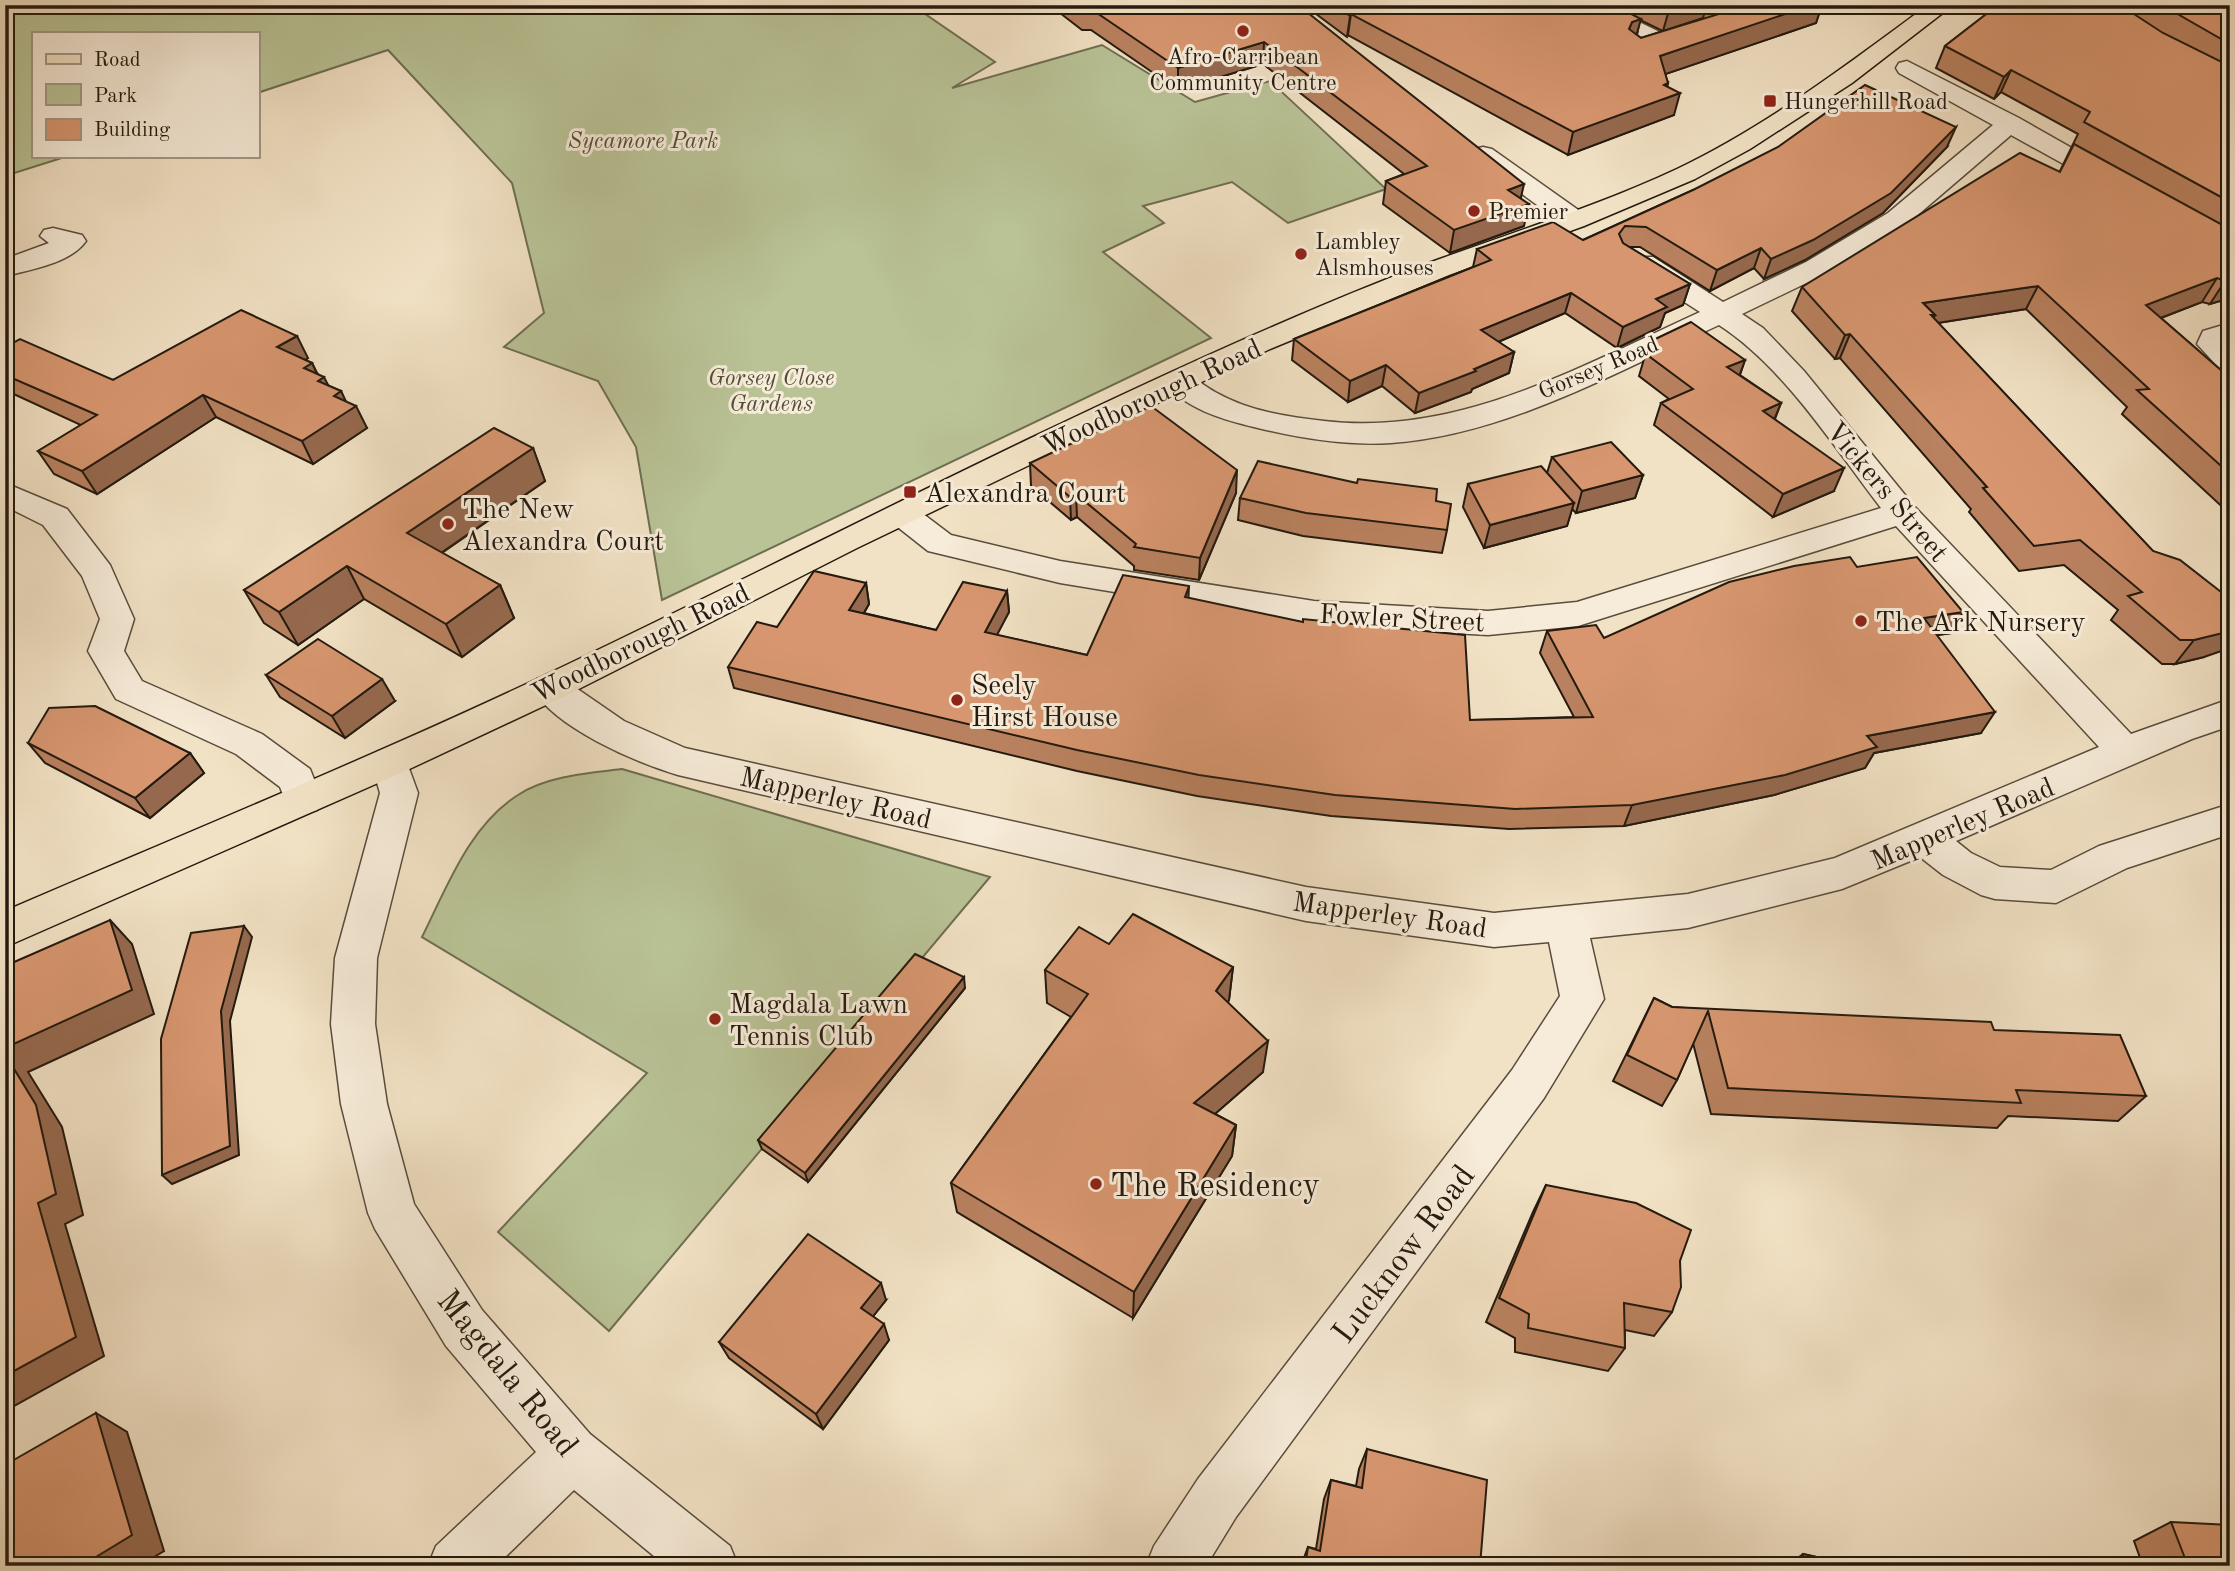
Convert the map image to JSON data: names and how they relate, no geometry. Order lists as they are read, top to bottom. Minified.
{"streets":{"main road":["Woodborough Road"],"street":["Gorsey Road","Vickers Street","Fowler Street","Mapperley Road","Lucknow Road","Magdala Road"]},"crossings":[["Gorsey Road","Woodborough Road"],["Gorsey Road","Vickers Street"],["Woodborough Road","Fowler Street"],["Woodborough Road","Mapperley Road"],["Woodborough Road","Magdala Road"],["Vickers Street","Fowler Street"],["Vickers Street","Mapperley Road"],["Mapperley Road","Lucknow Road"]],"parks":["Sycamore Park","Gorsey Close Gardens"],"places":{"other":["Afro-Carribean Community Centre","Premier","Lambley Alsmhouses","The New Alexandra Court","The Ark Nursery","Seely Hirst House","Magdala Lawn Tennis Club","The Residency"],"transit":["Hungerhill Road","Alexandra Court"]},"legend":["Road","Park","Building"]}
